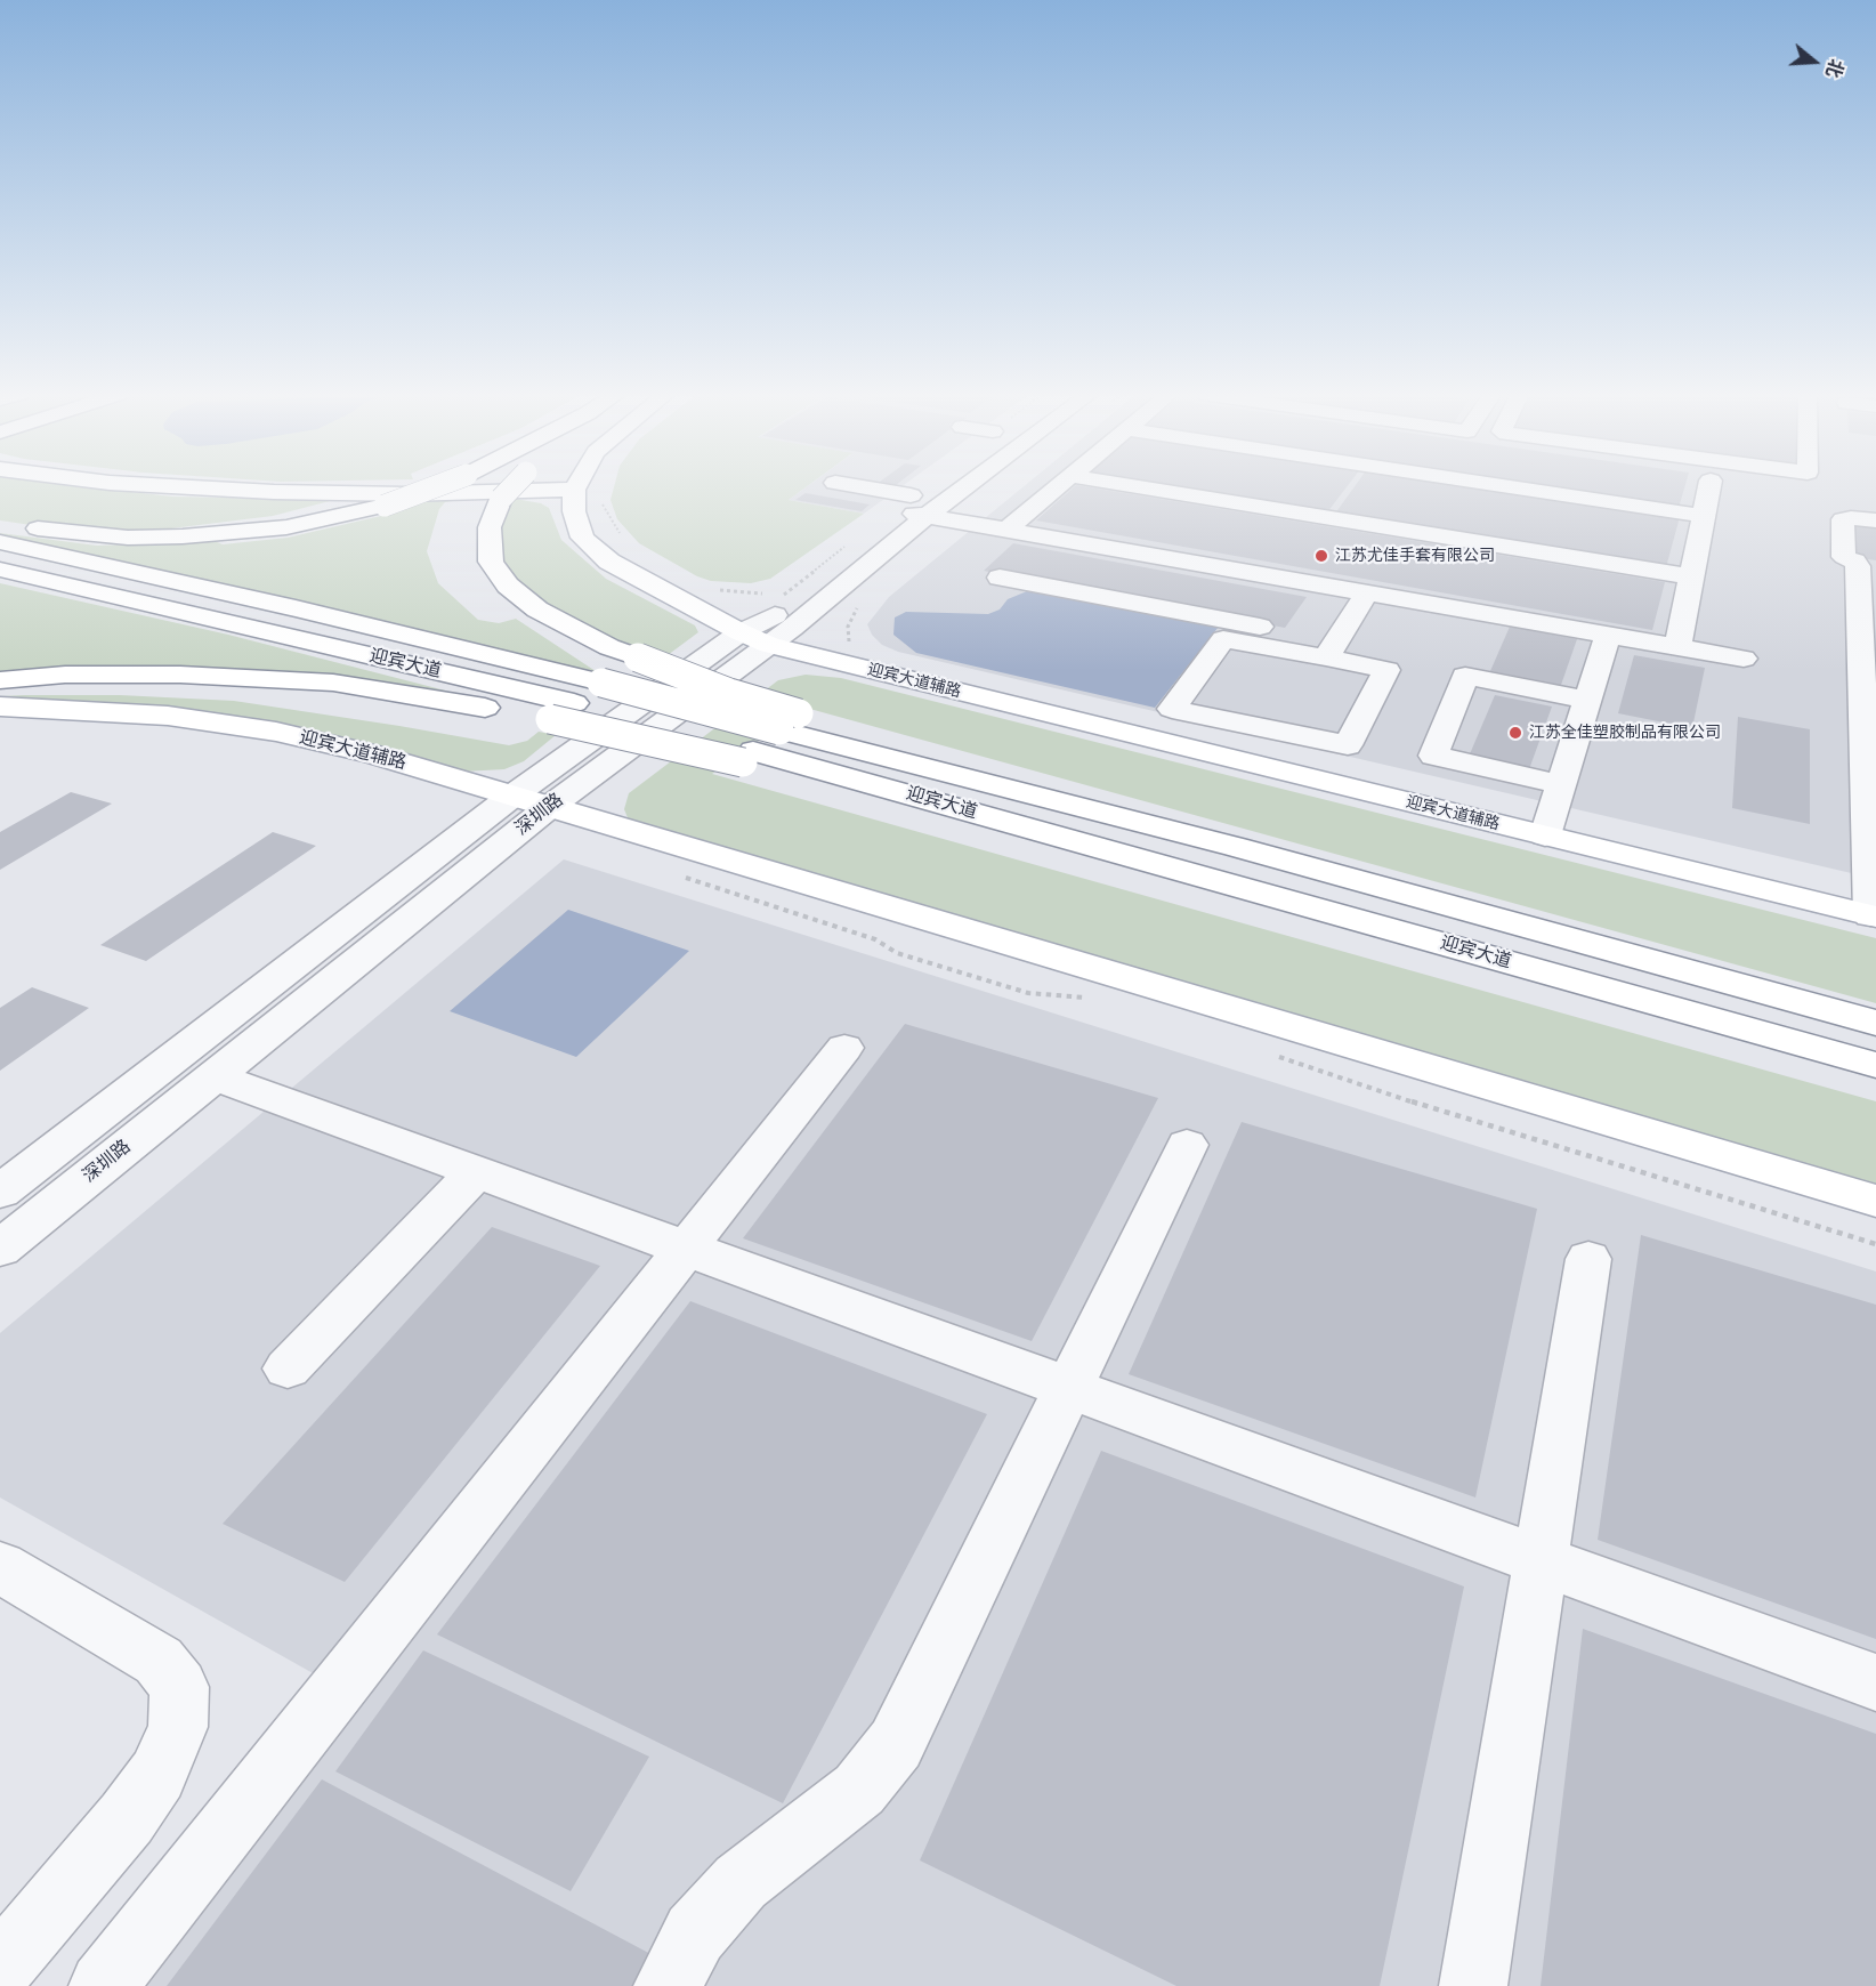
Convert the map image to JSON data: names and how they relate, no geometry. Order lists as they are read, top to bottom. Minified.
{"streets":{"main road":["迎宾大道","迎宾大道辅路"],"street":["深圳路"]},"crossings":[["迎宾大道辅路","深圳路"]],"places":["江苏尤佳手套有限公司","江苏全佳塑胶制品有限公司"],"north":"right"}
